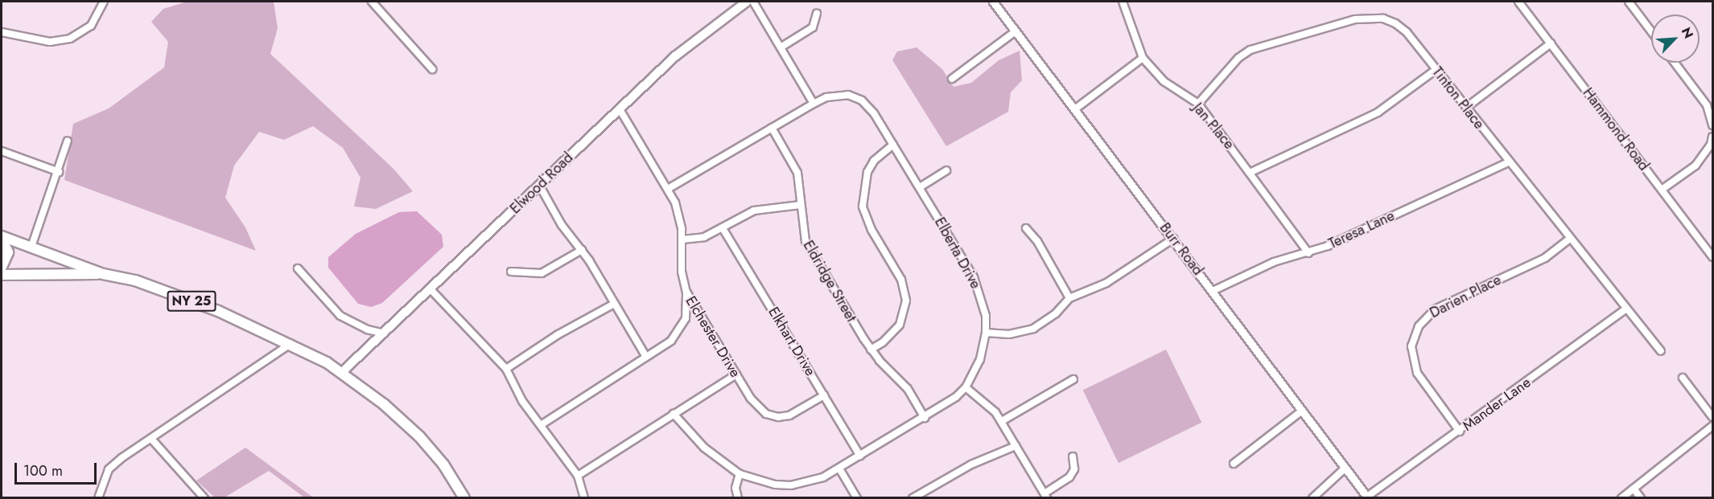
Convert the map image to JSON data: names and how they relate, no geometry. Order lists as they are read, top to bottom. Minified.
{"streets":{"main road":["Elwood Road","NY 25"],"street":["Tinton Place","Jan Place","Hammond Road","Teresa Lane","Burr Road","Elberta Drive","Eldridge Street","Darien Place","Elchester Drive","Elkhart Drive","Mander Lane"]},"crossings":[["Tinton Place","Jan Place"],["Tinton Place","Teresa Lane"],["Tinton Place","Darien Place"],["Tinton Place","Mander Lane"],["Jan Place","Teresa Lane"],["Elwood Road","NY 25"],["Elwood Road","Elchester Drive"],["Teresa Lane","Burr Road"],["Burr Road","Mander Lane"],["Elberta Drive","Eldridge Street"],["Elberta Drive","Elchester Drive"],["Elberta Drive","Elkhart Drive"],["Darien Place","Mander Lane"],["Elchester Drive","Elkhart Drive"]],"scale_bar":"100 m","north":"top right"}
